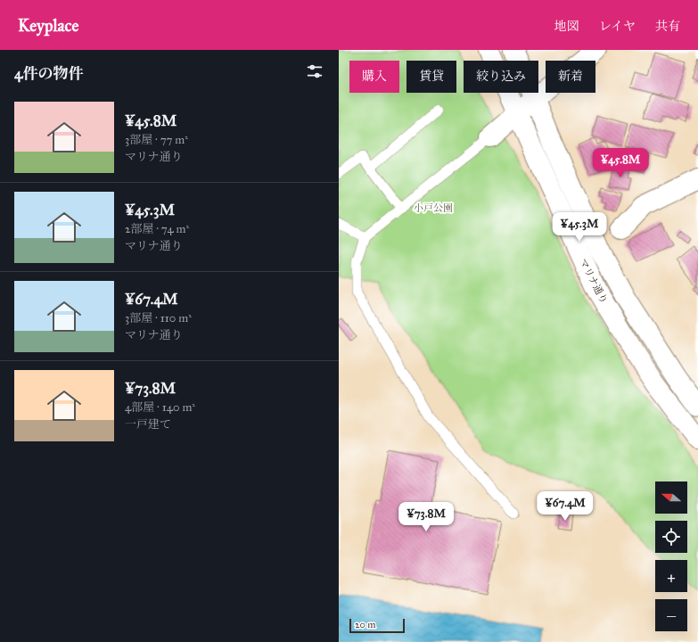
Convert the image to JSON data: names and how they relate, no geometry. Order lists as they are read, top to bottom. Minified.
{"streets":{"street":["マリナ通り"]},"parks":["小戸公園"],"scale_bar":"20 m","north":"left","page":{"header":"Keyplace","nav":["地図","レイヤ","共有"],"heading":"4件の物件","chip":["購入","賃貸","絞り込み","新着"],"list":[{"name":"¥45.8M","note":"3部屋 · 77 m² · マリナ通り"},{"name":"¥45.3M","note":"2部屋 · 74 m² · マリナ通り"},{"name":"¥67.4M","note":"3部屋 · 110 m² · マリナ通り"},{"name":"¥73.8M","note":"4部屋 · 140 m² · 一戸建て"}],"price":["¥45.8M","¥45.3M","¥67.4M","¥73.8M"],"map_buttons":["+","−"],"scale":"20 m"}}
